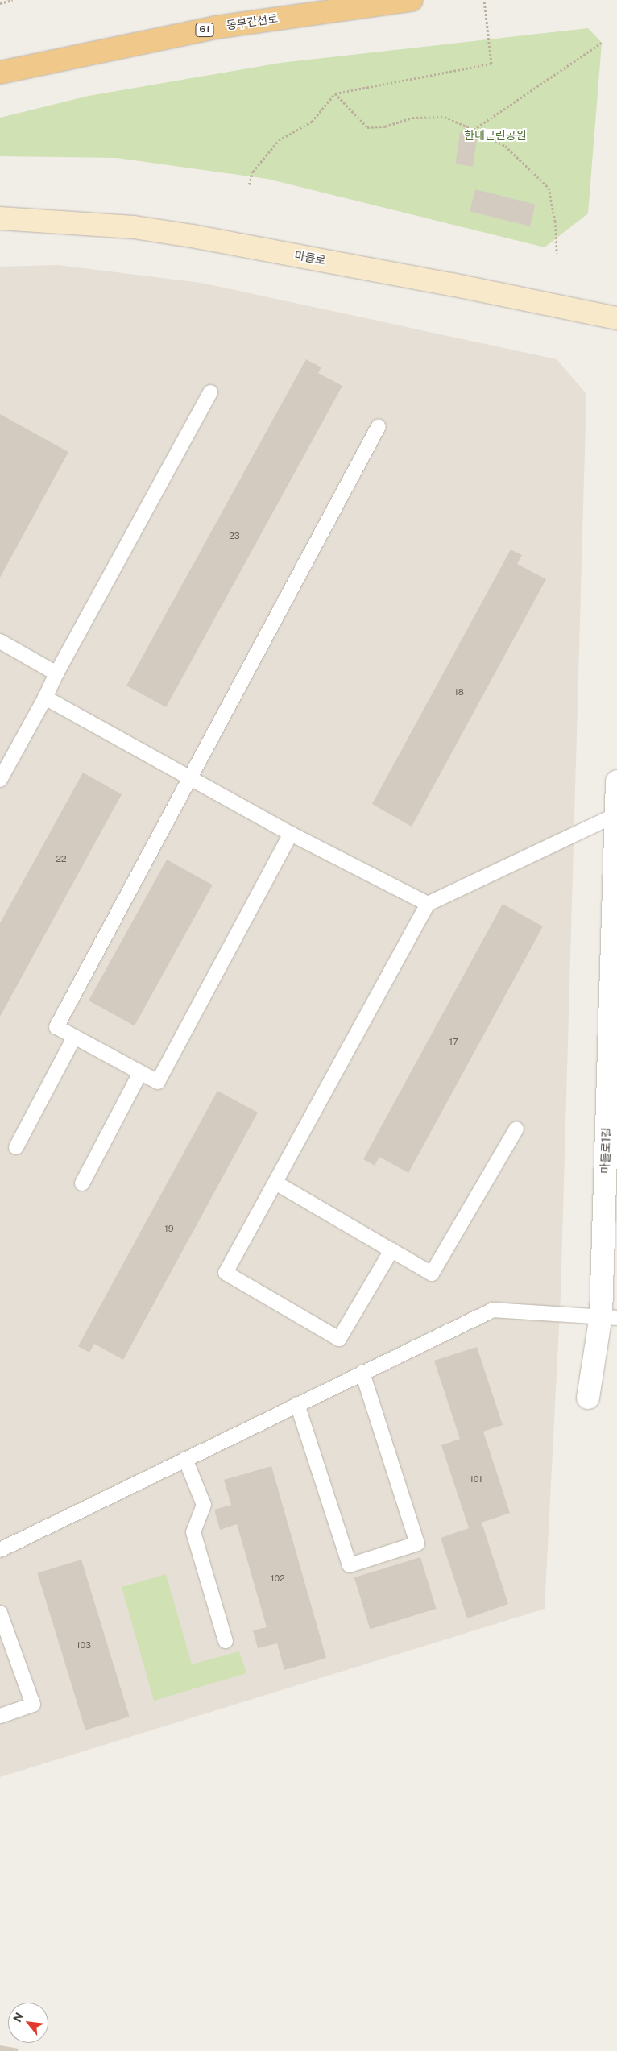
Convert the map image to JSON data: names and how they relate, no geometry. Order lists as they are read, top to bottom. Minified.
{"streets":{"highway":["동부간선로","61"],"main road":["마들로"],"street":["마들로1길"]},"parks":["한내근린공원"],"house_numbers":["23","18","22","17","19","101","102","103"],"north":"top left"}
